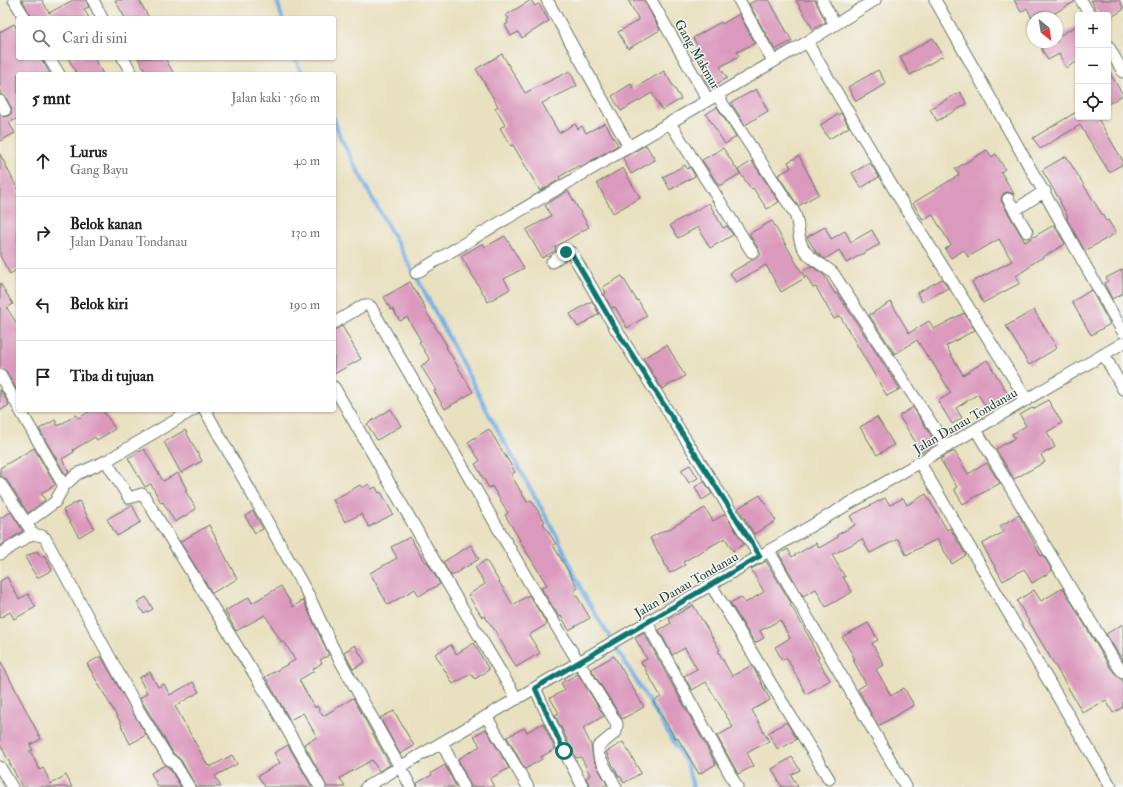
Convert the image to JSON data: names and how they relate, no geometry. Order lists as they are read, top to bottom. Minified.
{"streets":{"street":["Gang Makmur","Jalan Danau Tondanau"]},"crossings":[["Gang Makmur","Jalan Danau Tondanau"]],"north":"bottom right","page":{"map_buttons":["+","−"],"search":"Cari di sini","heading":["5 mnt","Jalan kaki · 360 m"],"list":[["Lurus","Gang Bayu","40 m"],["Belok kanan","Jalan Danau Tondanau","130 m"],["Belok kiri","190 m"],"Tiba di tujuan"]}}
